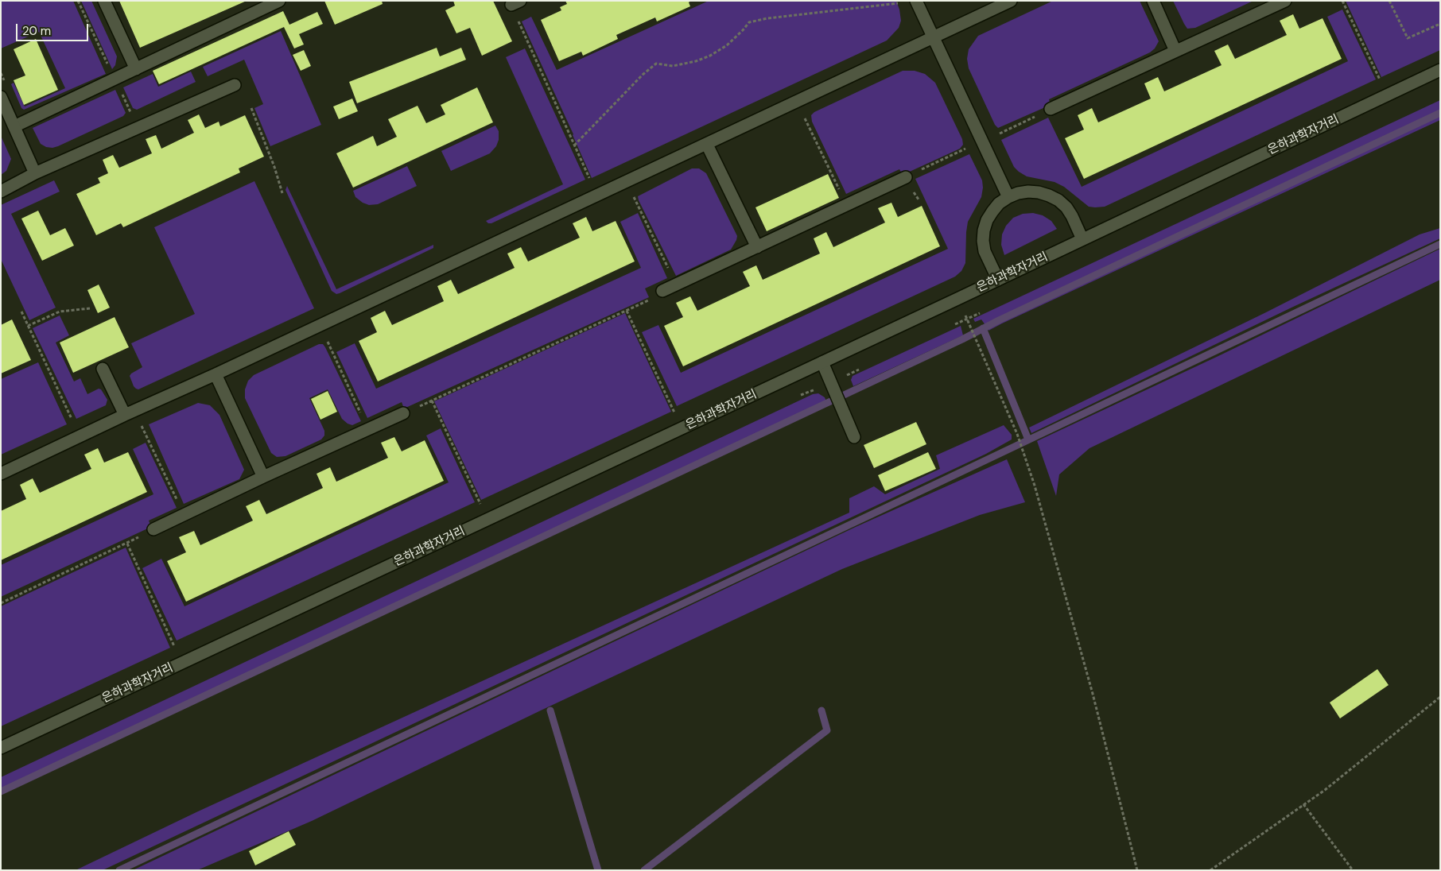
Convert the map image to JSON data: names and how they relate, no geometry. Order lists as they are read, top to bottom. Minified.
{"streets":{"street":["은하과학자거리"]},"scale_bar":"20 m"}
